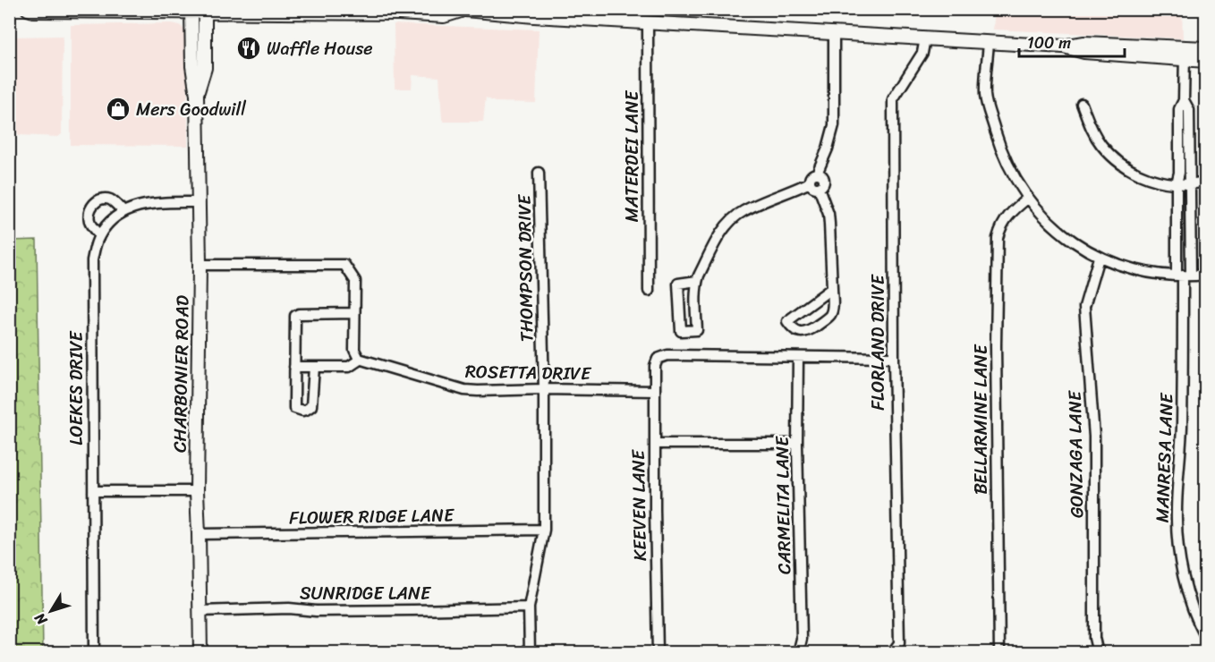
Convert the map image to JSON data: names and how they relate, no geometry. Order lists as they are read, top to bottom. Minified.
{"streets":{"main road":["CHARBONIER ROAD"],"street":["MATERDEI LANE","THOMPSON DRIVE","FLORLAND DRIVE","ROSETTA DRIVE","LOEKES DRIVE","BELLARMINE LANE","GONZAGA LANE","MANRESA LANE","KEEVEN LANE","CARMELITA LANE","FLOWER RIDGE LANE","SUNRIDGE LANE"]},"crossings":[["THOMPSON DRIVE","ROSETTA DRIVE"],["THOMPSON DRIVE","FLOWER RIDGE LANE"],["THOMPSON DRIVE","SUNRIDGE LANE"],["ROSETTA DRIVE","KEEVEN LANE"],["CHARBONIER ROAD","FLOWER RIDGE LANE"],["CHARBONIER ROAD","SUNRIDGE LANE"],["KEEVEN LANE","CARMELITA LANE"]],"places":{"restaurant":["Waffle House"],"shop":["Mers Goodwill"]},"scale_bar":"100 m","north":"bottom left"}
